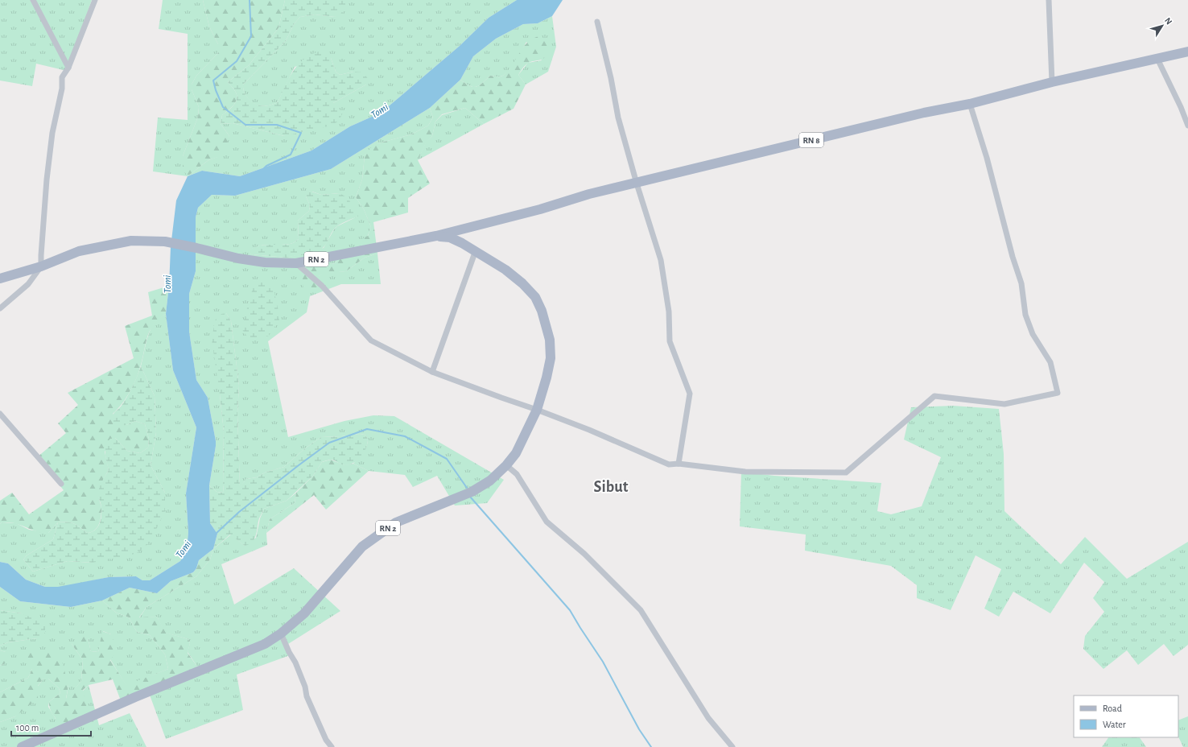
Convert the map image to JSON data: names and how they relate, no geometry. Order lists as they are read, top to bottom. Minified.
{"streets":{"main road":["RN 8","RN 2"]},"crossings":[["RN 8","RN 2"]],"districts":["Sibut"],"water":["Tomi"],"legend":["Road","Water"],"scale_bar":"100 m","north":"top right"}
